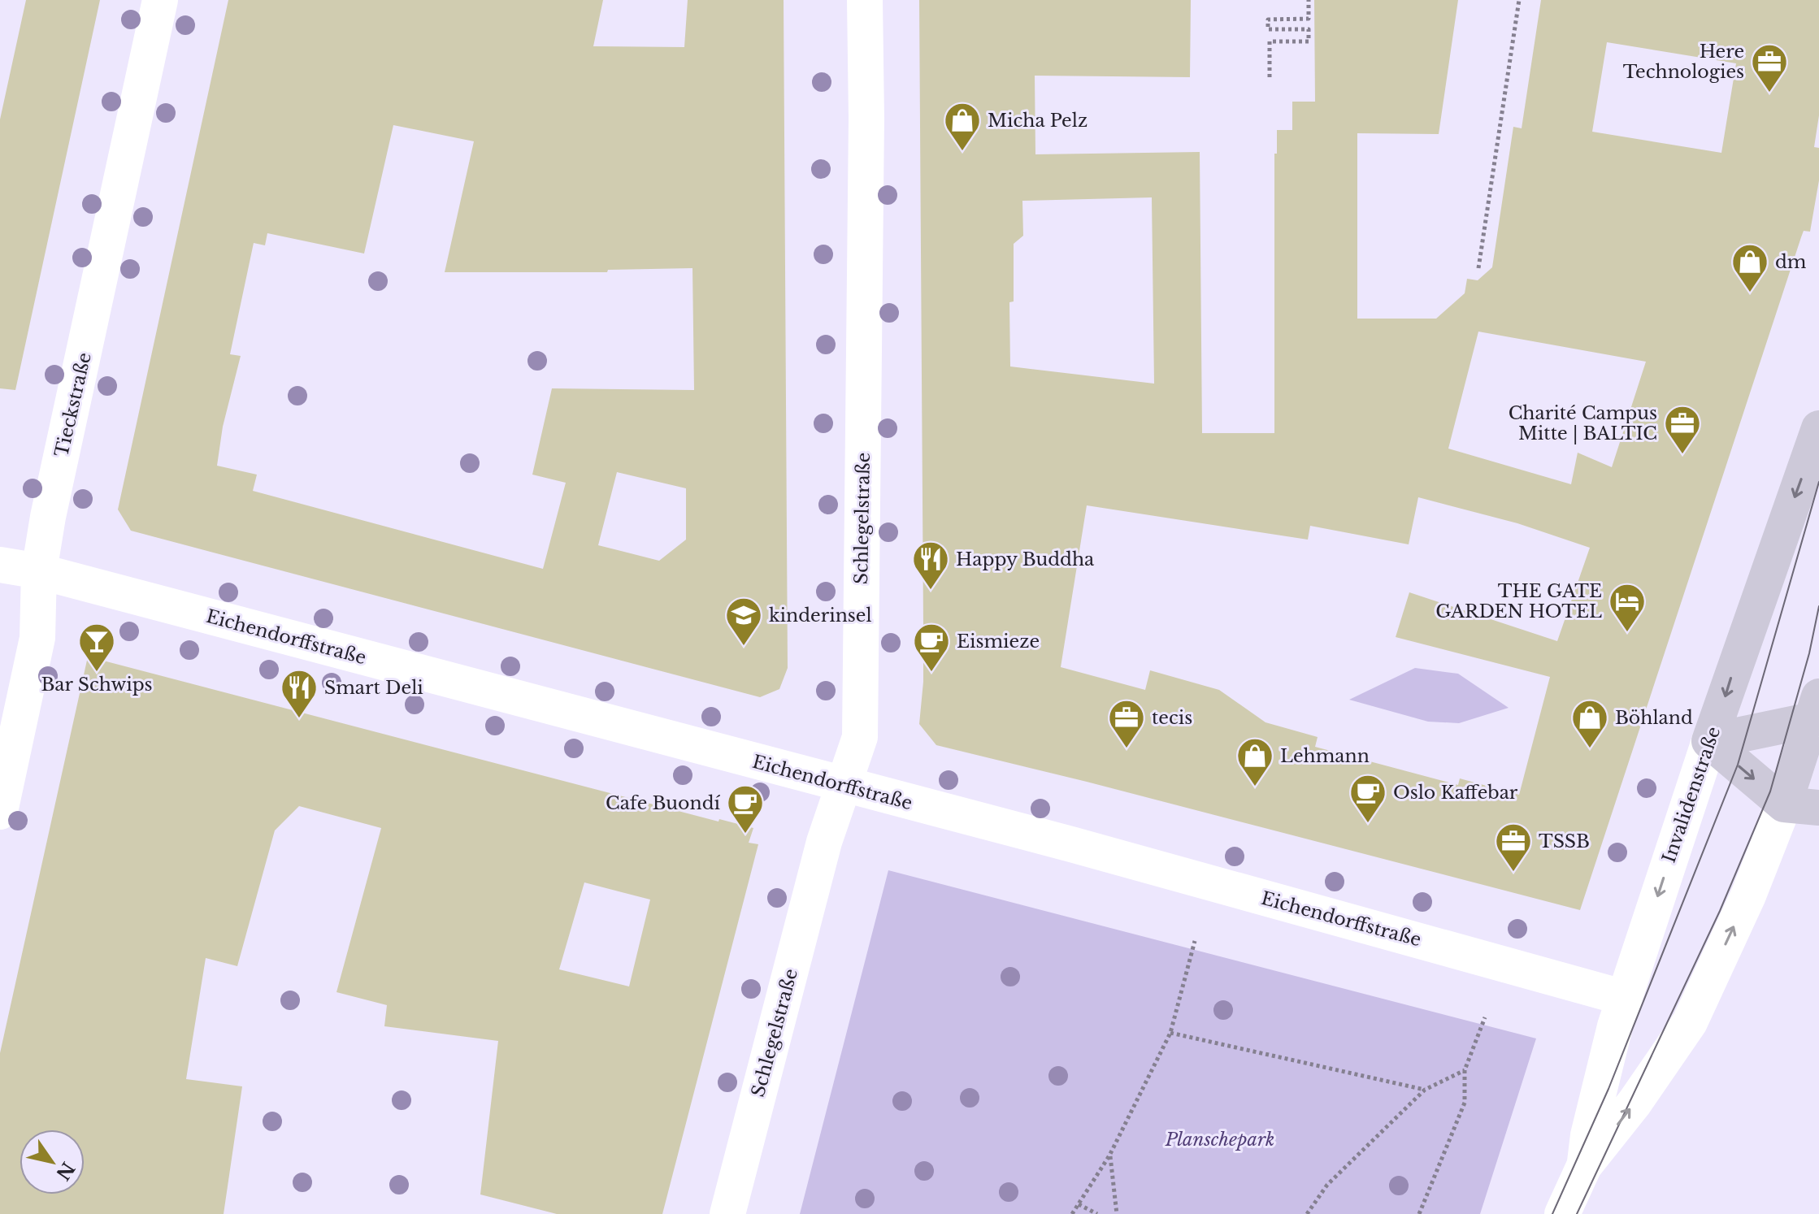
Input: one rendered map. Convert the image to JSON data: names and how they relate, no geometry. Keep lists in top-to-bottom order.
{
  "streets": {
    "main road": ["Invalidenstraße"],
    "street": ["Tieckstraße", "Schlegelstraße", "Eichendorffstraße"]
  },
  "crossings": [
    ["Tieckstraße", "Eichendorffstraße"],
    ["Schlegelstraße", "Eichendorffstraße"],
    ["Eichendorffstraße", "Invalidenstraße"]
  ],
  "parks": ["Planschepark"],
  "places": {
    "office": [
      "Here Technologies",
      "Charité Campus Mitte | BALTIC",
      "tecis",
      "TSSB"
    ],
    "shop": [
      "Micha Pelz",
      "dm",
      "Böhland",
      "Lehmann"
    ],
    "restaurant": ["Happy Buddha", "Smart Deli"],
    "hotel": ["THE GATE GARDEN HOTEL"],
    "school or university": ["kinderinsel"],
    "bar": ["Bar Schwips"],
    "cafe": ["Eismieze", "Oslo Kaffebar", "Cafe Buondí"]
  },
  "north": "bottom right"
}
